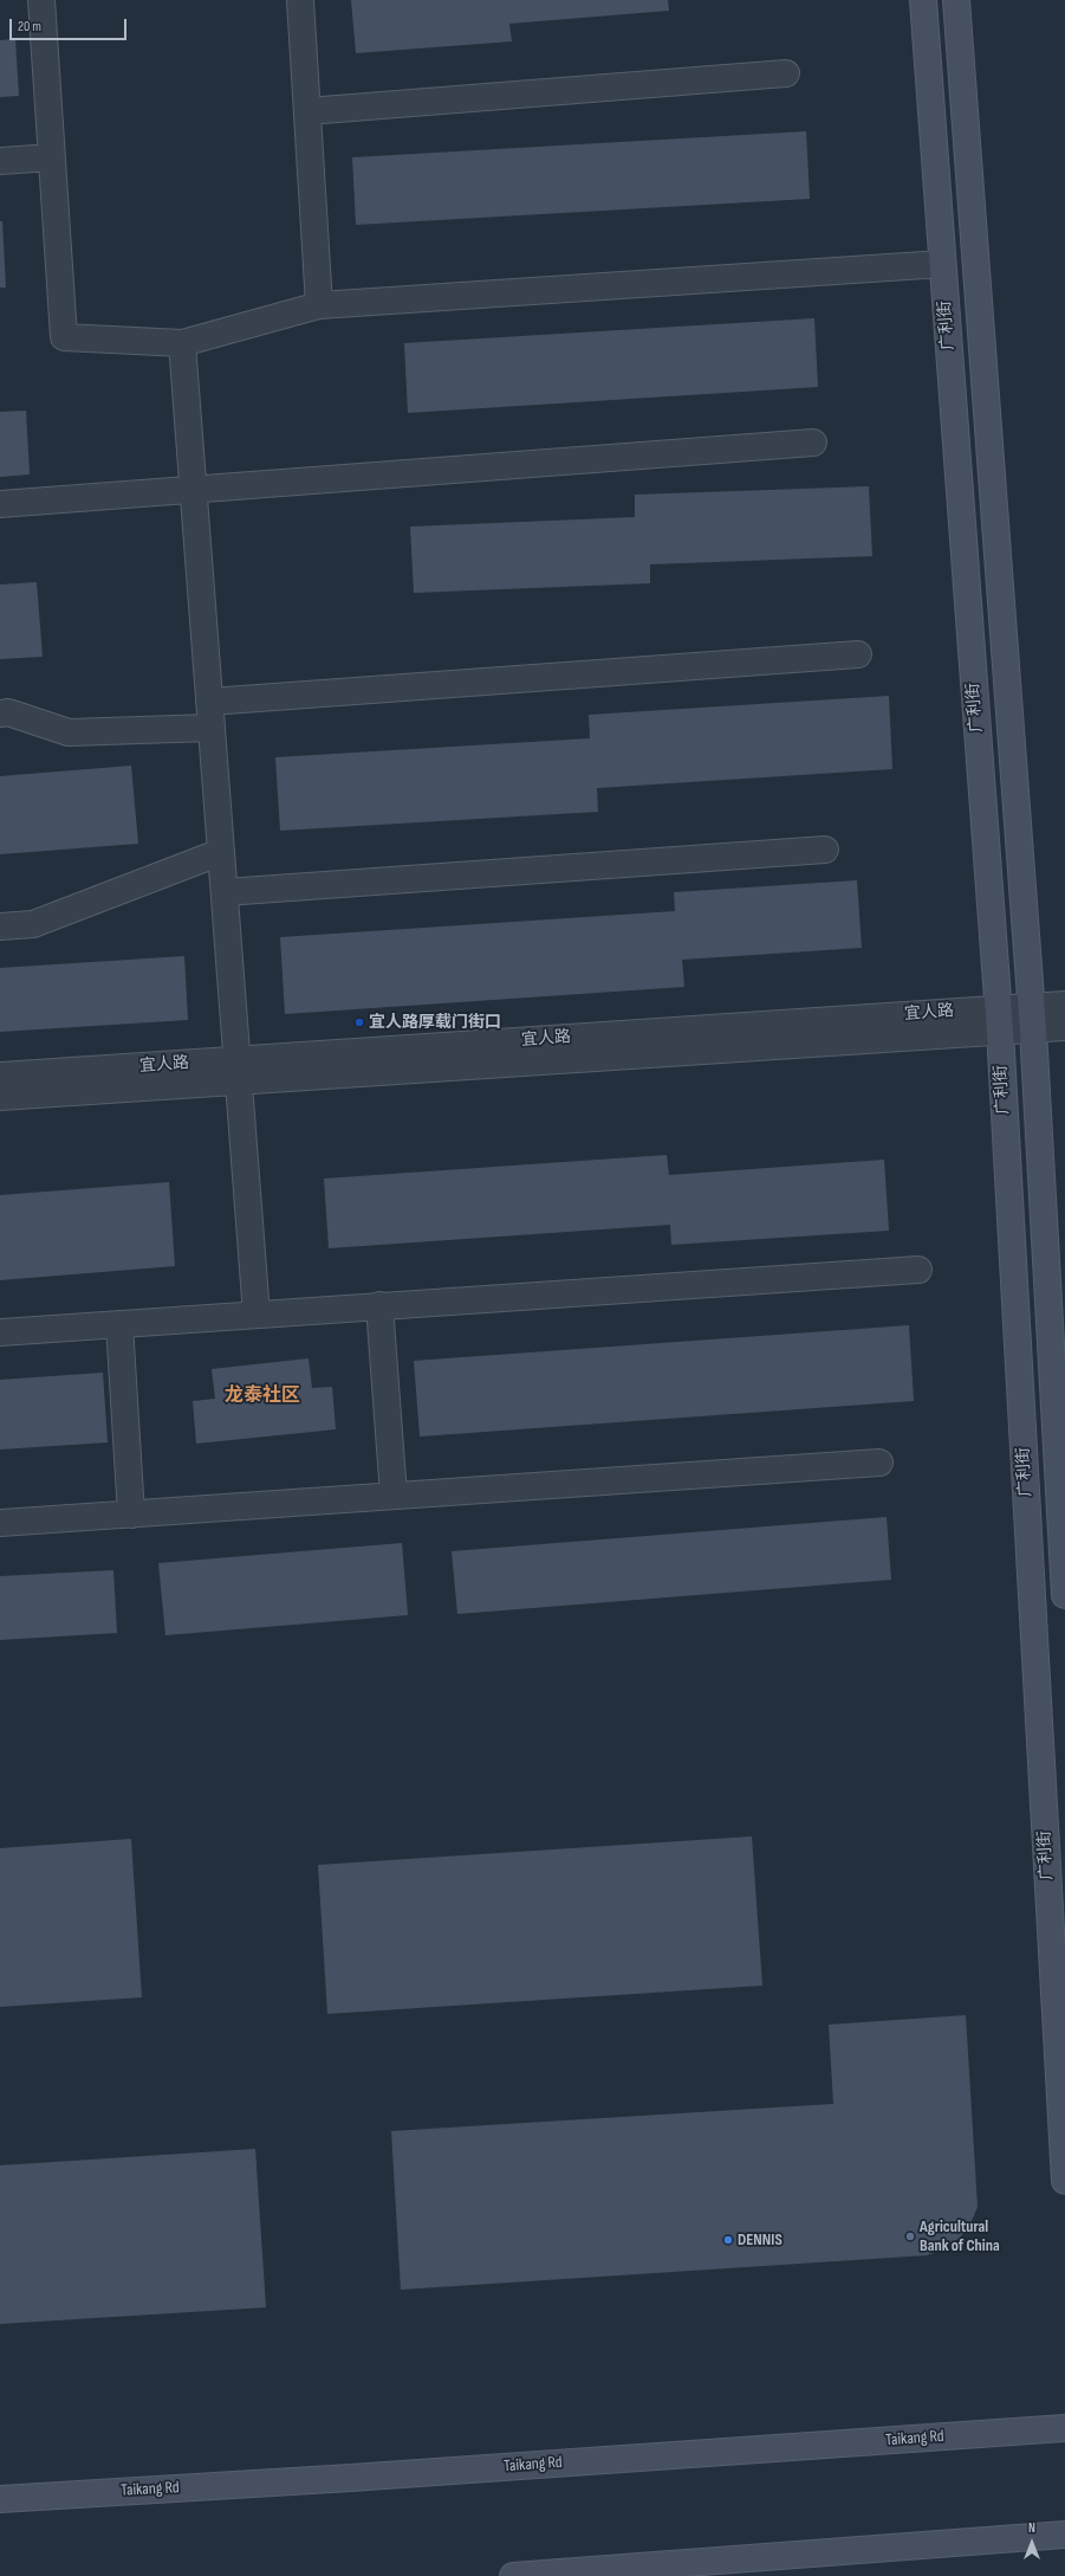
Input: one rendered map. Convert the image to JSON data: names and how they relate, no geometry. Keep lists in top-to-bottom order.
{
  "streets": {
    "street": ["广利街", "宜人路", "Taikang Rd"]
  },
  "crossings": [
    ["广利街", "宜人路"]
  ],
  "districts": ["龙泰社区"],
  "places": ["宜人路厚载门街口", "Agricultural Bank of China", "DENNIS"],
  "scale_bar": "20 m",
  "north": "top"
}
